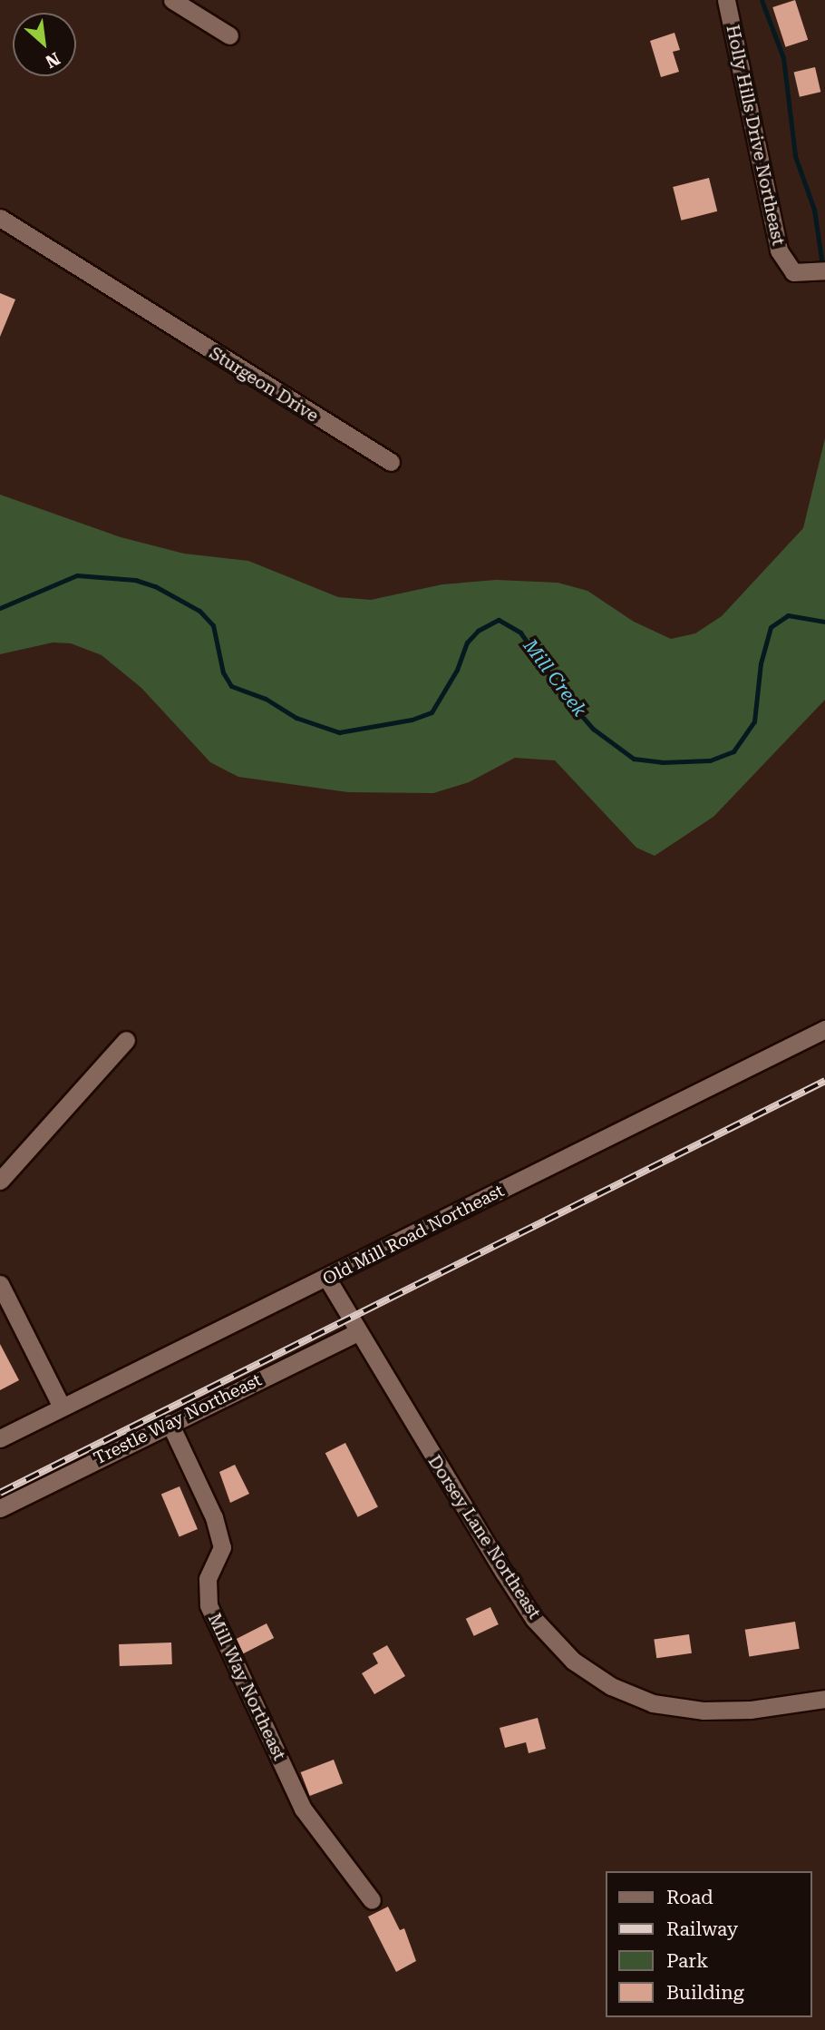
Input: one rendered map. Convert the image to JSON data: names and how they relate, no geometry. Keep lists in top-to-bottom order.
{
  "streets": {
    "street": [
      "Holly Hills Drive Northeast",
      "Sturgeon Drive",
      "Old Mill Road Northeast",
      "Trestle Way Northeast",
      "Dorsey Lane Northeast",
      "Mill Way Northeast"
    ]
  },
  "crossings": [
    ["Old Mill Road Northeast", "Dorsey Lane Northeast"],
    ["Trestle Way Northeast", "Dorsey Lane Northeast"],
    ["Trestle Way Northeast", "Mill Way Northeast"]
  ],
  "water": ["Mill Creek"],
  "legend": [
    "Road",
    "Railway",
    "Park",
    "Building"
  ],
  "north": "bottom right"
}
